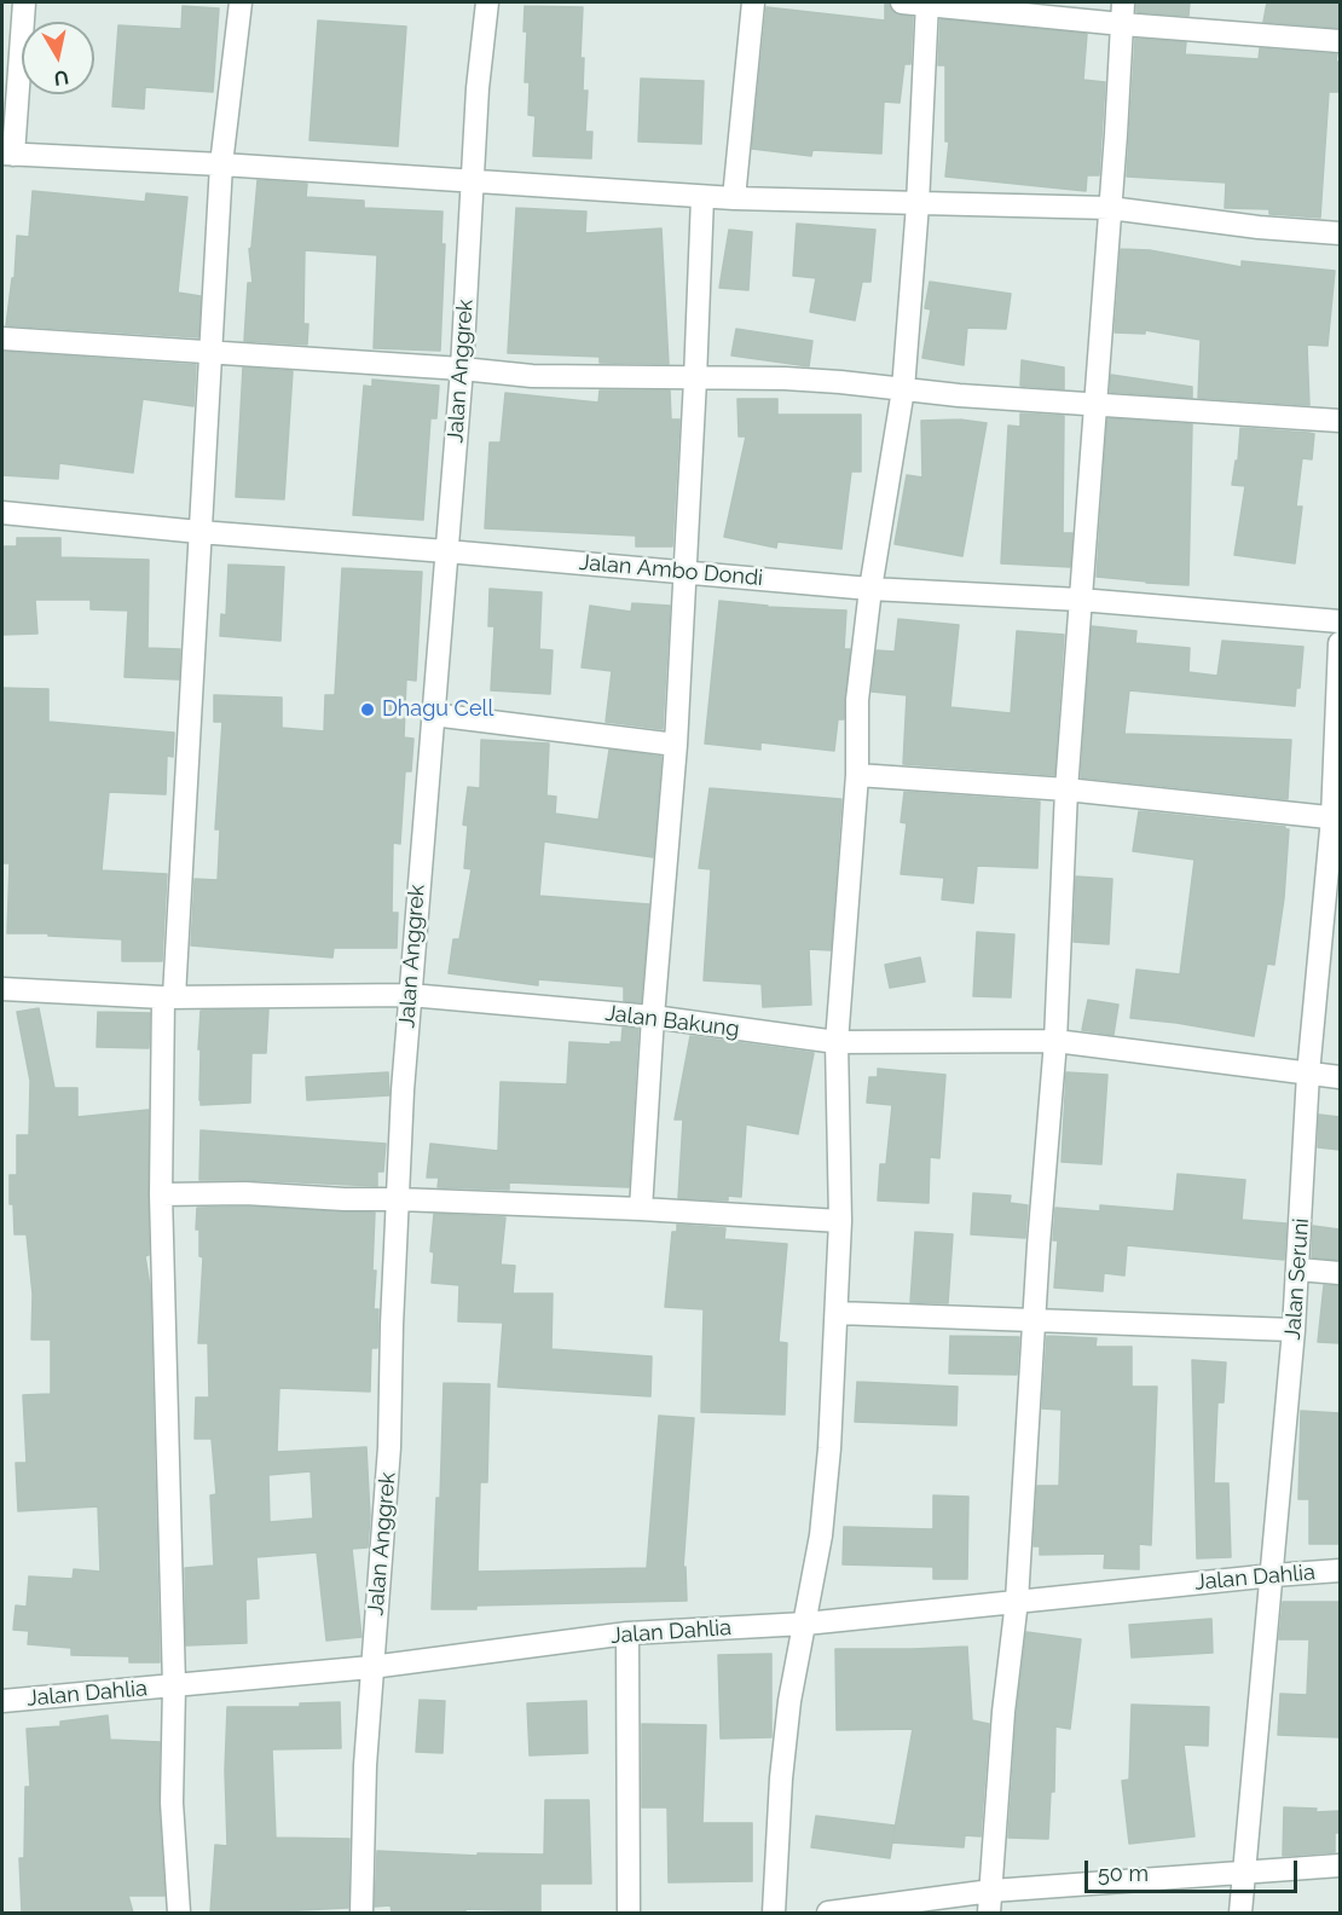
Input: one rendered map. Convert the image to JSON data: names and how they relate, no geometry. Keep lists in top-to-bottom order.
{
  "streets": {
    "street": [
      "Jalan Anggrek",
      "Jalan Ambo Dondi",
      "Jalan Bakung",
      "Jalan Seruni",
      "Jalan Dahlia"
    ]
  },
  "crossings": [
    ["Jalan Anggrek", "Jalan Ambo Dondi"],
    ["Jalan Anggrek", "Jalan Bakung"],
    ["Jalan Anggrek", "Jalan Dahlia"],
    ["Jalan Bakung", "Jalan Seruni"],
    ["Jalan Seruni", "Jalan Dahlia"]
  ],
  "places": ["Dhagu Cell"],
  "scale_bar": "50 m",
  "north": "bottom"
}
